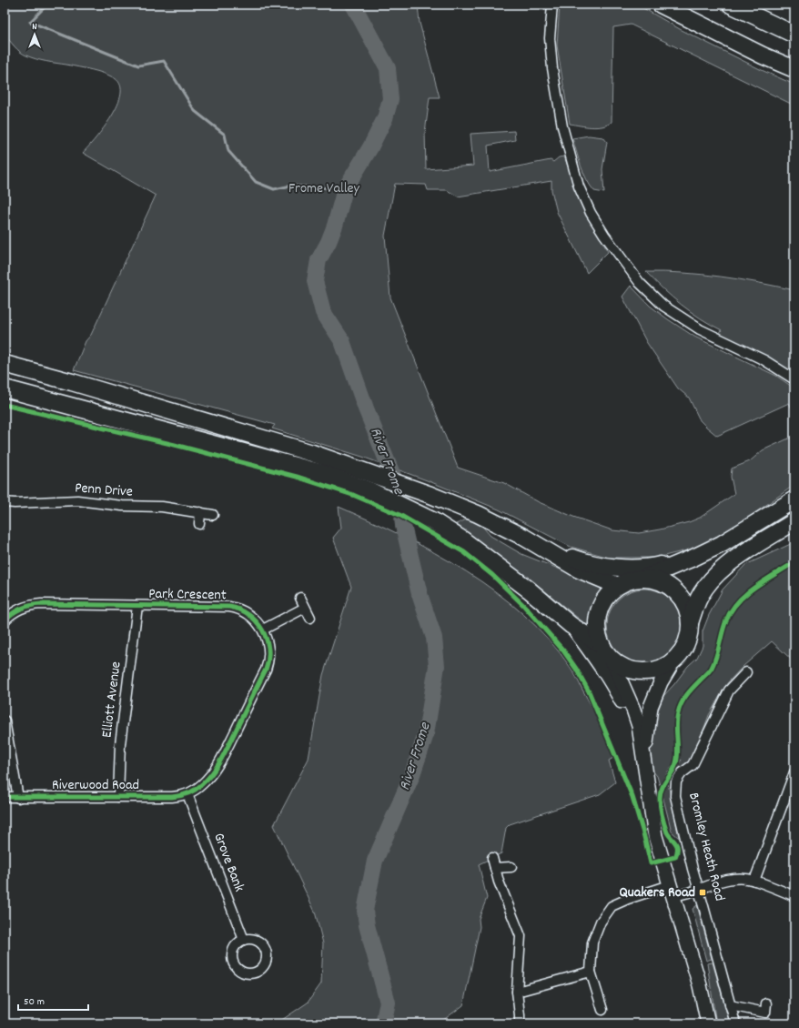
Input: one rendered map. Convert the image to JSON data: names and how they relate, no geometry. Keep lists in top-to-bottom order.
{
  "streets": {
    "street": [
      "Penn Drive",
      "Park Crescent",
      "Elliott Avenue",
      "Riverwood Road",
      "Bromley Heath Road",
      "Grove Bank"
    ]
  },
  "crossings": [
    ["Park Crescent", "Elliott Avenue"],
    ["Park Crescent", "Riverwood Road"],
    ["Park Crescent", "Grove Bank"],
    ["Elliott Avenue", "Riverwood Road"],
    ["Riverwood Road", "Grove Bank"]
  ],
  "water": ["River Frome"],
  "parks": ["Frome Valley"],
  "places": {
    "transit": ["Quakers Road"]
  },
  "scale_bar": "50 m",
  "north": "top"
}
